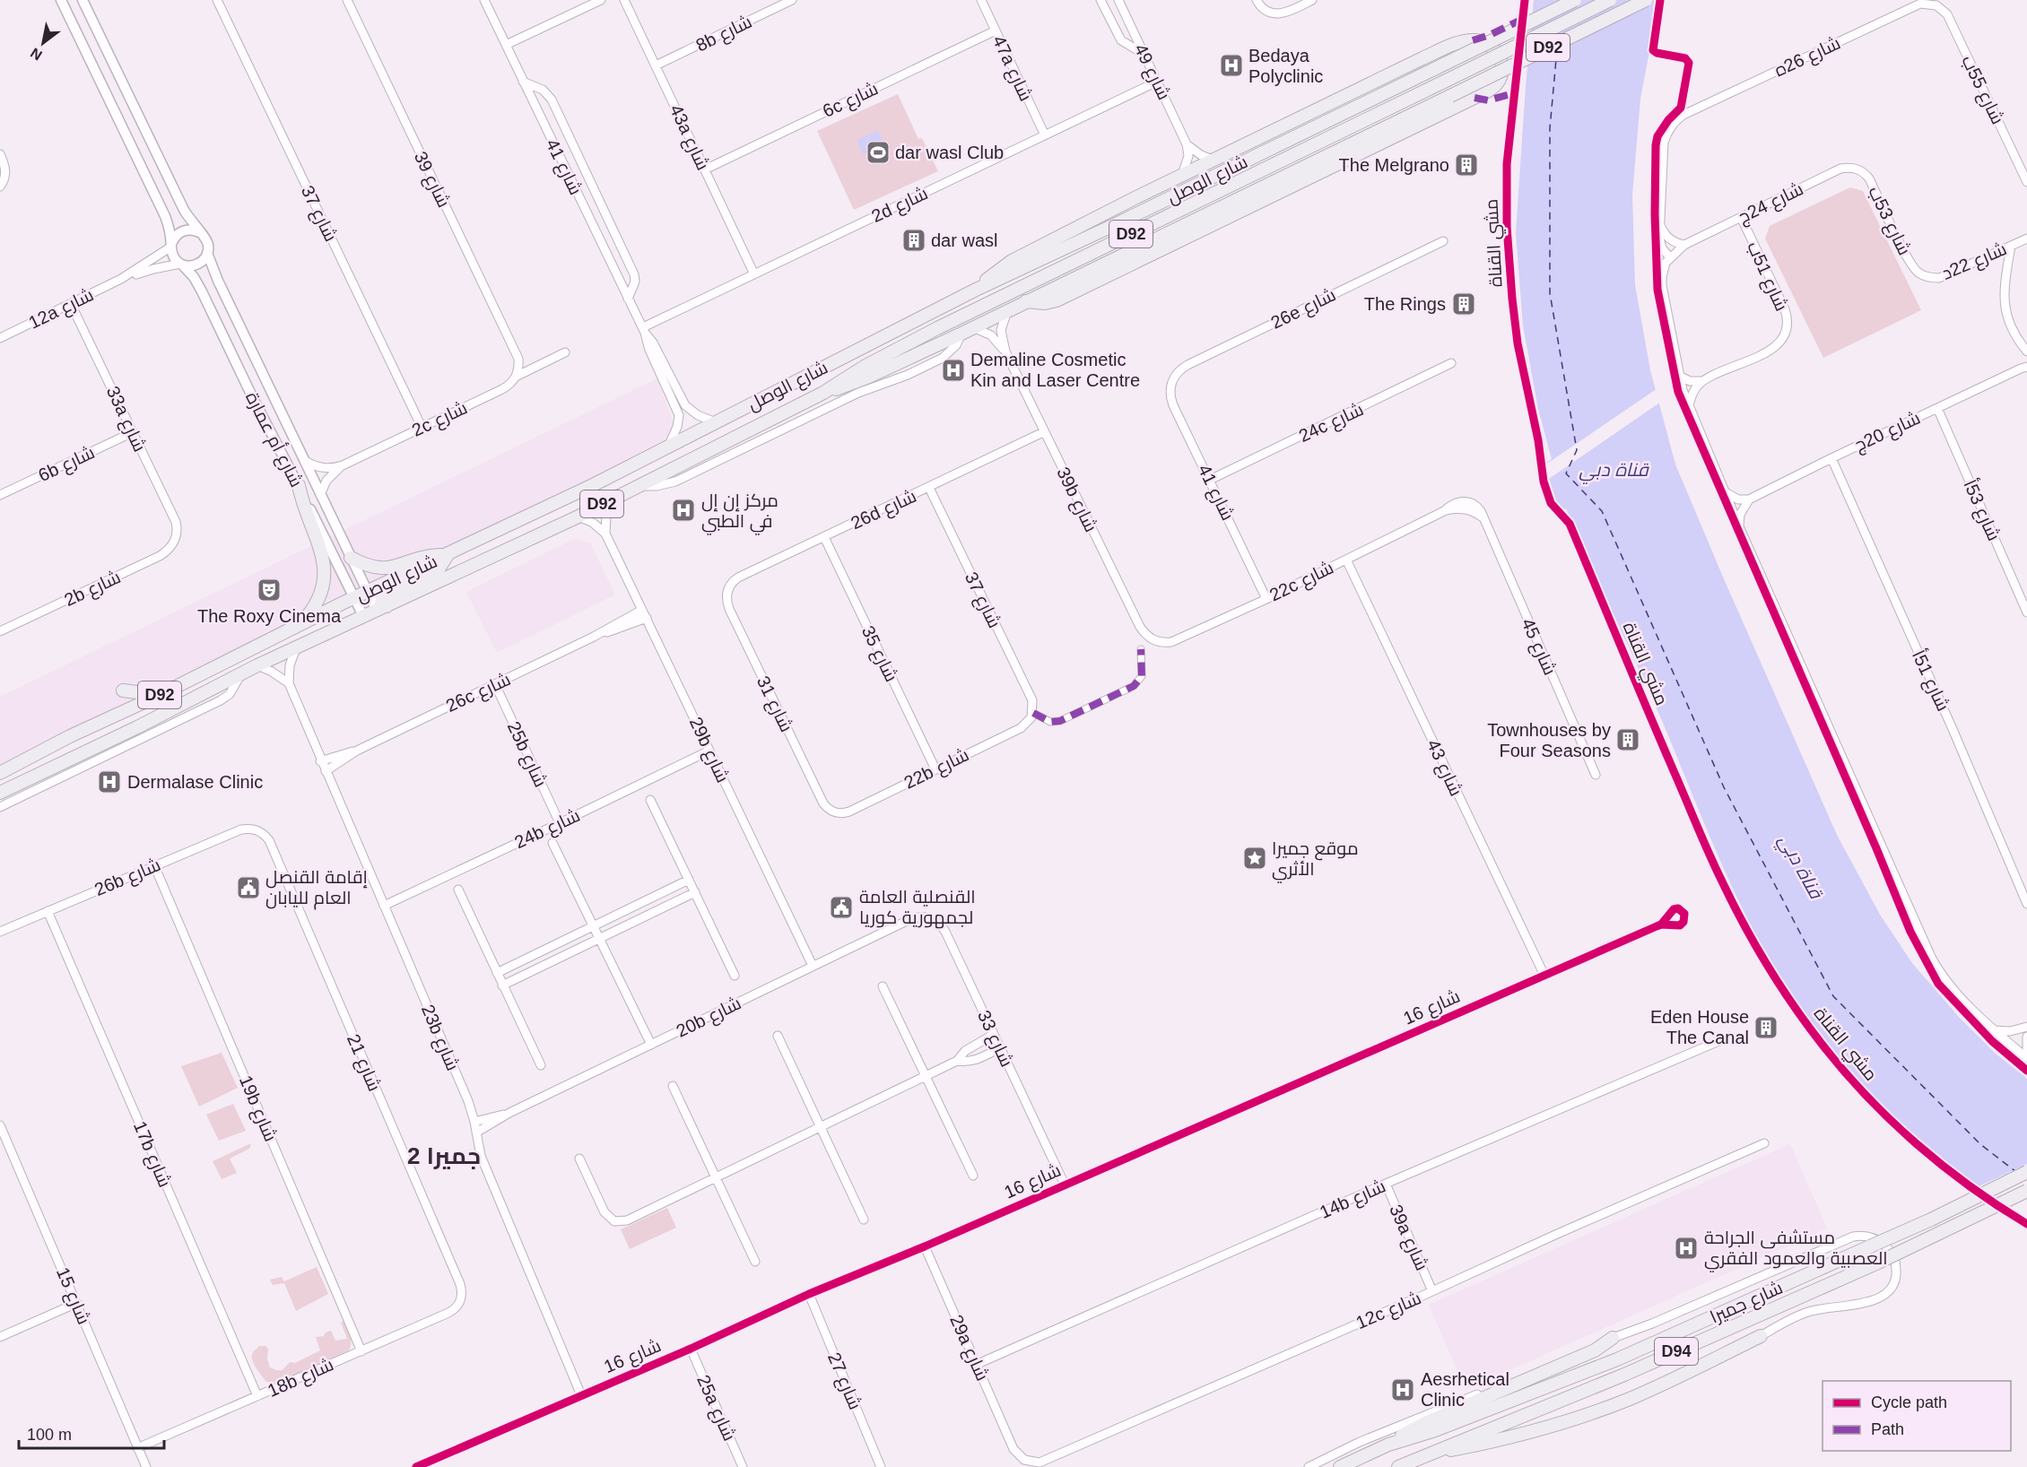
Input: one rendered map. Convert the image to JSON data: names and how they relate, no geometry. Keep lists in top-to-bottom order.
{
  "streets": {
    "main road": [
      "D92",
      "شارع الوصل",
      "شارع جميرا",
      "D94"
    ],
    "street": [
      "8b شارع",
      "شارع 26ه",
      "47a شارع",
      "شارع 49",
      "شارع 55ب",
      "6c شارع",
      "43a شارع",
      "شارع 41",
      "شارع 39",
      "شارع 24ج",
      "2d شارع",
      "شارع 37",
      "شارع 53ب",
      "شارع 22د",
      "شارع 51ب",
      "12a شارع",
      "26e شارع",
      "33a شارع",
      "2c شارع",
      "24c شارع",
      "شارع 20ج",
      "شارع أم عمارة",
      "6b شارع",
      "39b شارع",
      "26d شارع",
      "شارع 53أ",
      "22c شارع",
      "2b شارع",
      "شارع 45",
      "شارع 35",
      "شارع 51أ",
      "26c شارع",
      "شارع 31",
      "29b شارع",
      "25b شارع",
      "شارع 43",
      "22b شارع",
      "24b شارع",
      "26b شارع",
      "شارع 16",
      "20b شارع",
      "23b شارع",
      "شارع 33",
      "شارع 21",
      "19b شارع",
      "17b شارع",
      "14b شارع",
      "39a شارع",
      "شارع 15",
      "12c شارع",
      "29a شارع",
      "18b شارع",
      "شارع 27",
      "25a شارع"
    ],
    "cycle path": ["مشي القناة"]
  },
  "crossings": [
    ["8b شارع", "43a شارع"],
    ["شارع 26ه", "شارع 55ب"],
    ["47a شارع", "6c شارع"],
    ["47a شارع", "2d شارع"],
    ["شارع 49", "2d شارع"],
    ["6c شارع", "43a شارع"],
    ["43a شارع", "2d شارع"],
    ["شارع 41", "شارع الوصل"],
    ["شارع 41", "2d شارع"],
    ["شارع 41", "26e شارع"],
    ["شارع 41", "24c شارع"],
    ["شارع 41", "22c شارع"],
    ["شارع 39", "2c شارع"],
    ["شارع الوصل", "شارع أم عمارة"],
    ["شارع الوصل", "39b شارع"],
    ["شارع 24ج", "شارع 53ب"],
    ["شارع 24ج", "شارع 51ب"],
    ["شارع 37", "2c شارع"],
    ["شارع 37", "26d شارع"],
    ["شارع 37", "22b شارع"],
    ["شارع 53ب", "شارع 22د"],
    ["12a شارع", "33a شارع"],
    ["12a شارع", "شارع أم عمارة"],
    ["33a شارع", "6b شارع"],
    ["33a شارع", "2b شارع"],
    ["2c شارع", "شارع أم عمارة"],
    ["شارع 20ج", "شارع 53أ"],
    ["شارع 20ج", "شارع 51أ"],
    ["39b شارع", "26d شارع"],
    ["39b شارع", "22c شارع"],
    ["26d شارع", "شارع 35"],
    ["26d شارع", "شارع 31"],
    ["22c شارع", "شارع 45"],
    ["22c شارع", "شارع 43"],
    ["شارع 35", "22b شارع"],
    ["26c شارع", "29b شارع"],
    ["26c شارع", "25b شارع"],
    ["26c شارع", "23b شارع"],
    ["شارع 31", "22b شارع"],
    ["29b شارع", "24b شارع"],
    ["29b شارع", "20b شارع"],
    ["25b شارع", "24b شارع"],
    ["شارع 43", "شارع 16"],
    ["24b شارع", "23b شارع"],
    ["26b شارع", "شارع 21"],
    ["26b شارع", "19b شارع"],
    ["26b شارع", "17b شارع"],
    ["شارع 16", "23b شارع"],
    ["شارع 16", "شارع 33"],
    ["شارع 16", "29a شارع"],
    ["شارع 16", "شارع 27"],
    ["شارع 16", "25a شارع"],
    ["20b شارع", "23b شارع"],
    ["20b شارع", "شارع 33"],
    ["شارع 21", "18b شارع"],
    ["19b شارع", "18b شارع"],
    ["17b شارع", "18b شارع"],
    ["14b شارع", "39a شارع"],
    ["14b شارع", "29a شارع"],
    ["39a شارع", "12c شارع"],
    ["شارع 15", "18b شارع"],
    ["12c شارع", "29a شارع"]
  ],
  "districts": ["جميرا 2"],
  "water": ["قناة دبي"],
  "places": {
    "hospital": [
      "Bedaya Polyclinic",
      "Demaline Cosmetic Kin and Laser Centre",
      "مركز إن إل في الطبي",
      "Dermalase Clinic",
      "مستشفى الجراحة العصبية والعمود الفقري",
      "Aesrhetical Clinic"
    ],
    "sports": ["dar wasl Club"],
    "building": [
      "The Melgrano",
      "dar wasl",
      "The Rings",
      "Townhouses by Four Seasons",
      "Eden House The Canal"
    ],
    "theatre": ["The Roxy Cinema"],
    "place": ["موقع جميرا الأثري"],
    "public building": ["إقامة القنصل العام لليابان", "القنصلية العامة لجمهورية كوريا"]
  },
  "legend": ["Cycle path", "Path"],
  "scale_bar": "100 m",
  "north": "bottom left"
}
